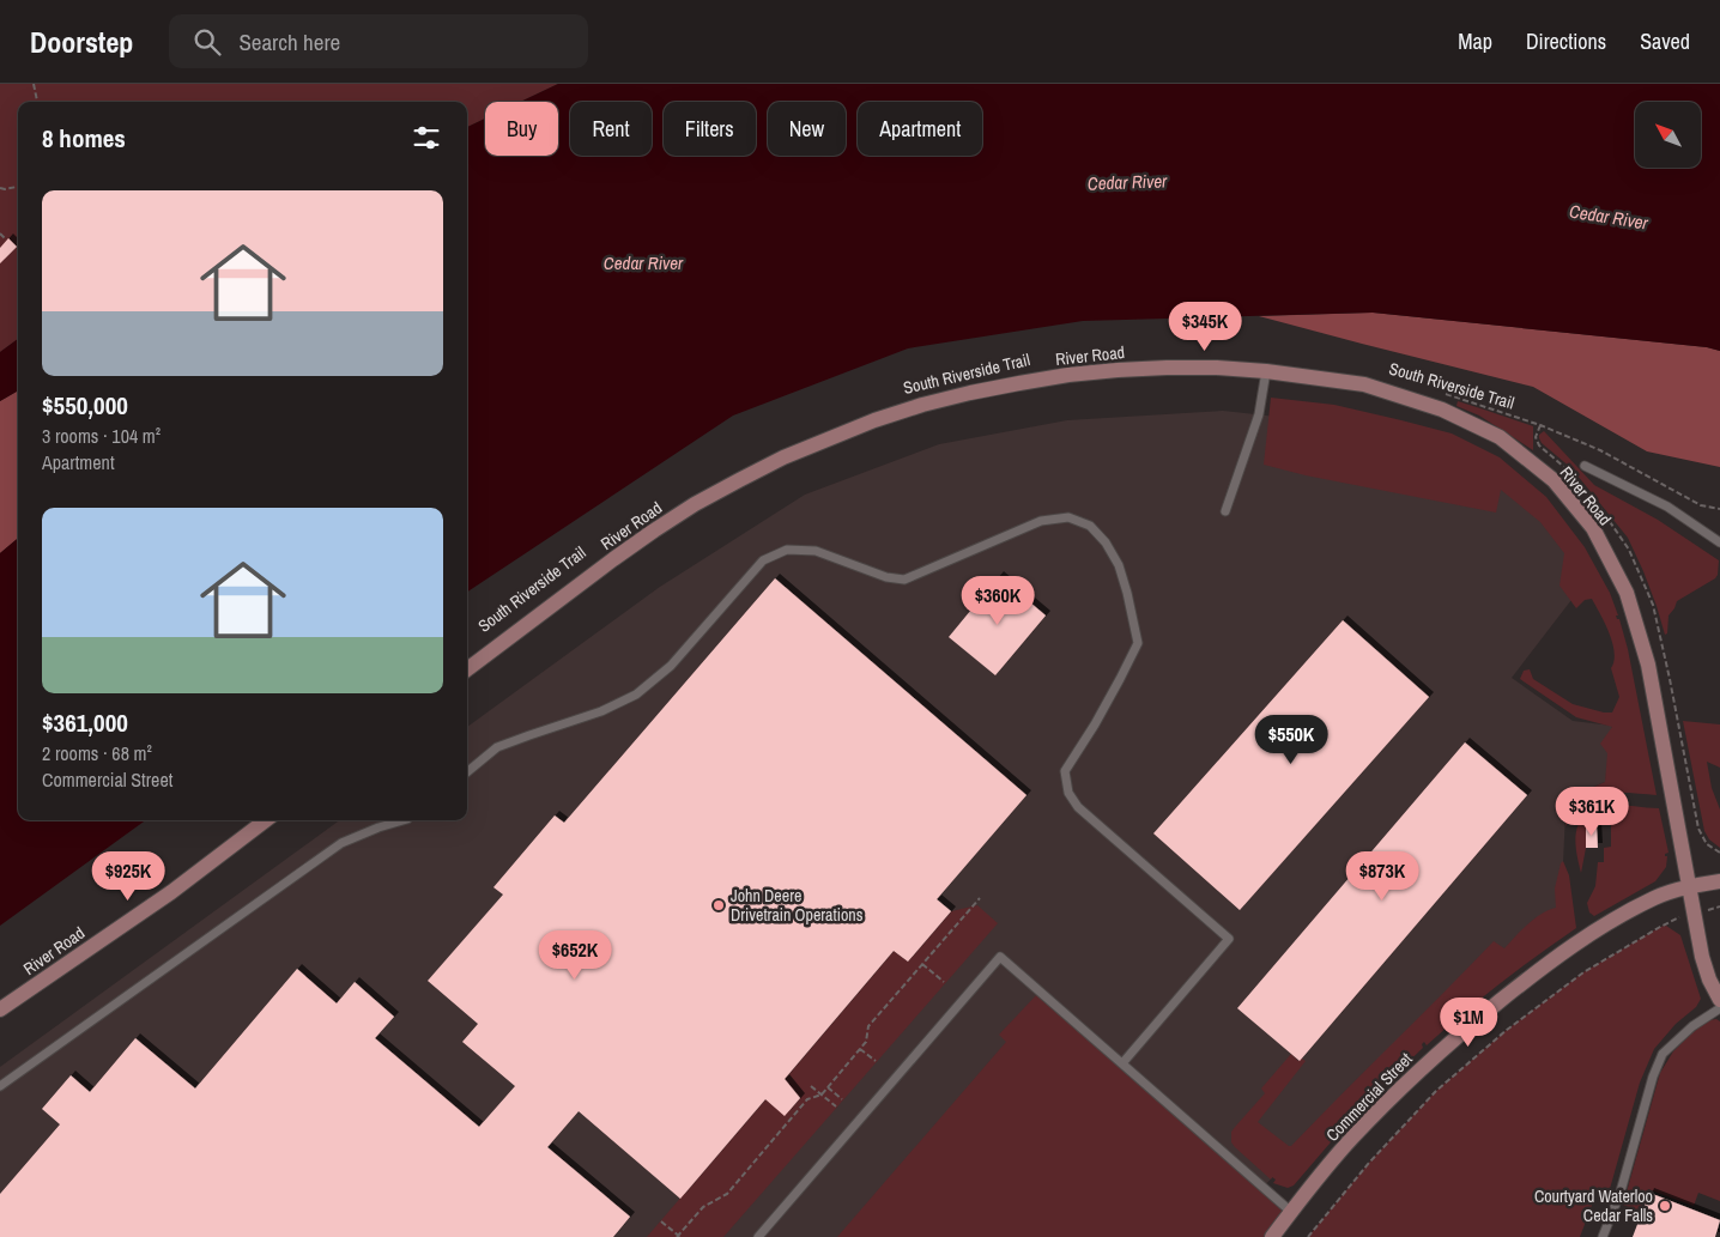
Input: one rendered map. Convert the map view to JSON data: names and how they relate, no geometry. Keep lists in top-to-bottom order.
{
  "streets": {
    "main road": ["River Road", "Commercial Street"],
    "path": ["South Riverside Trail"]
  },
  "crossings": [
    ["River Road", "Commercial Street"]
  ],
  "water": ["Cedar River"],
  "places": ["John Deere Drivetrain Operations", "Courtyard Waterloo Cedar Falls"],
  "north": "top left",
  "page": {
    "header": "Doorstep",
    "search": "Search here",
    "nav": ["Map", "Directions", "Saved"],
    "chip": [
      "Buy",
      "Rent",
      "Filters",
      "New",
      "Apartment"
    ],
    "heading": "8 homes",
    "list": [
      {
        "name": "$550,000",
        "note": "3 rooms · 104 m² · Apartment"
      },
      {
        "name": "$361,000",
        "note": "2 rooms · 68 m² · Commercial Street"
      }
    ],
    "price": [
      "$345K",
      "$360K",
      "$550K",
      "$361K",
      "$925K",
      "$873K",
      "$652K",
      "$1M"
    ]
  }
}
